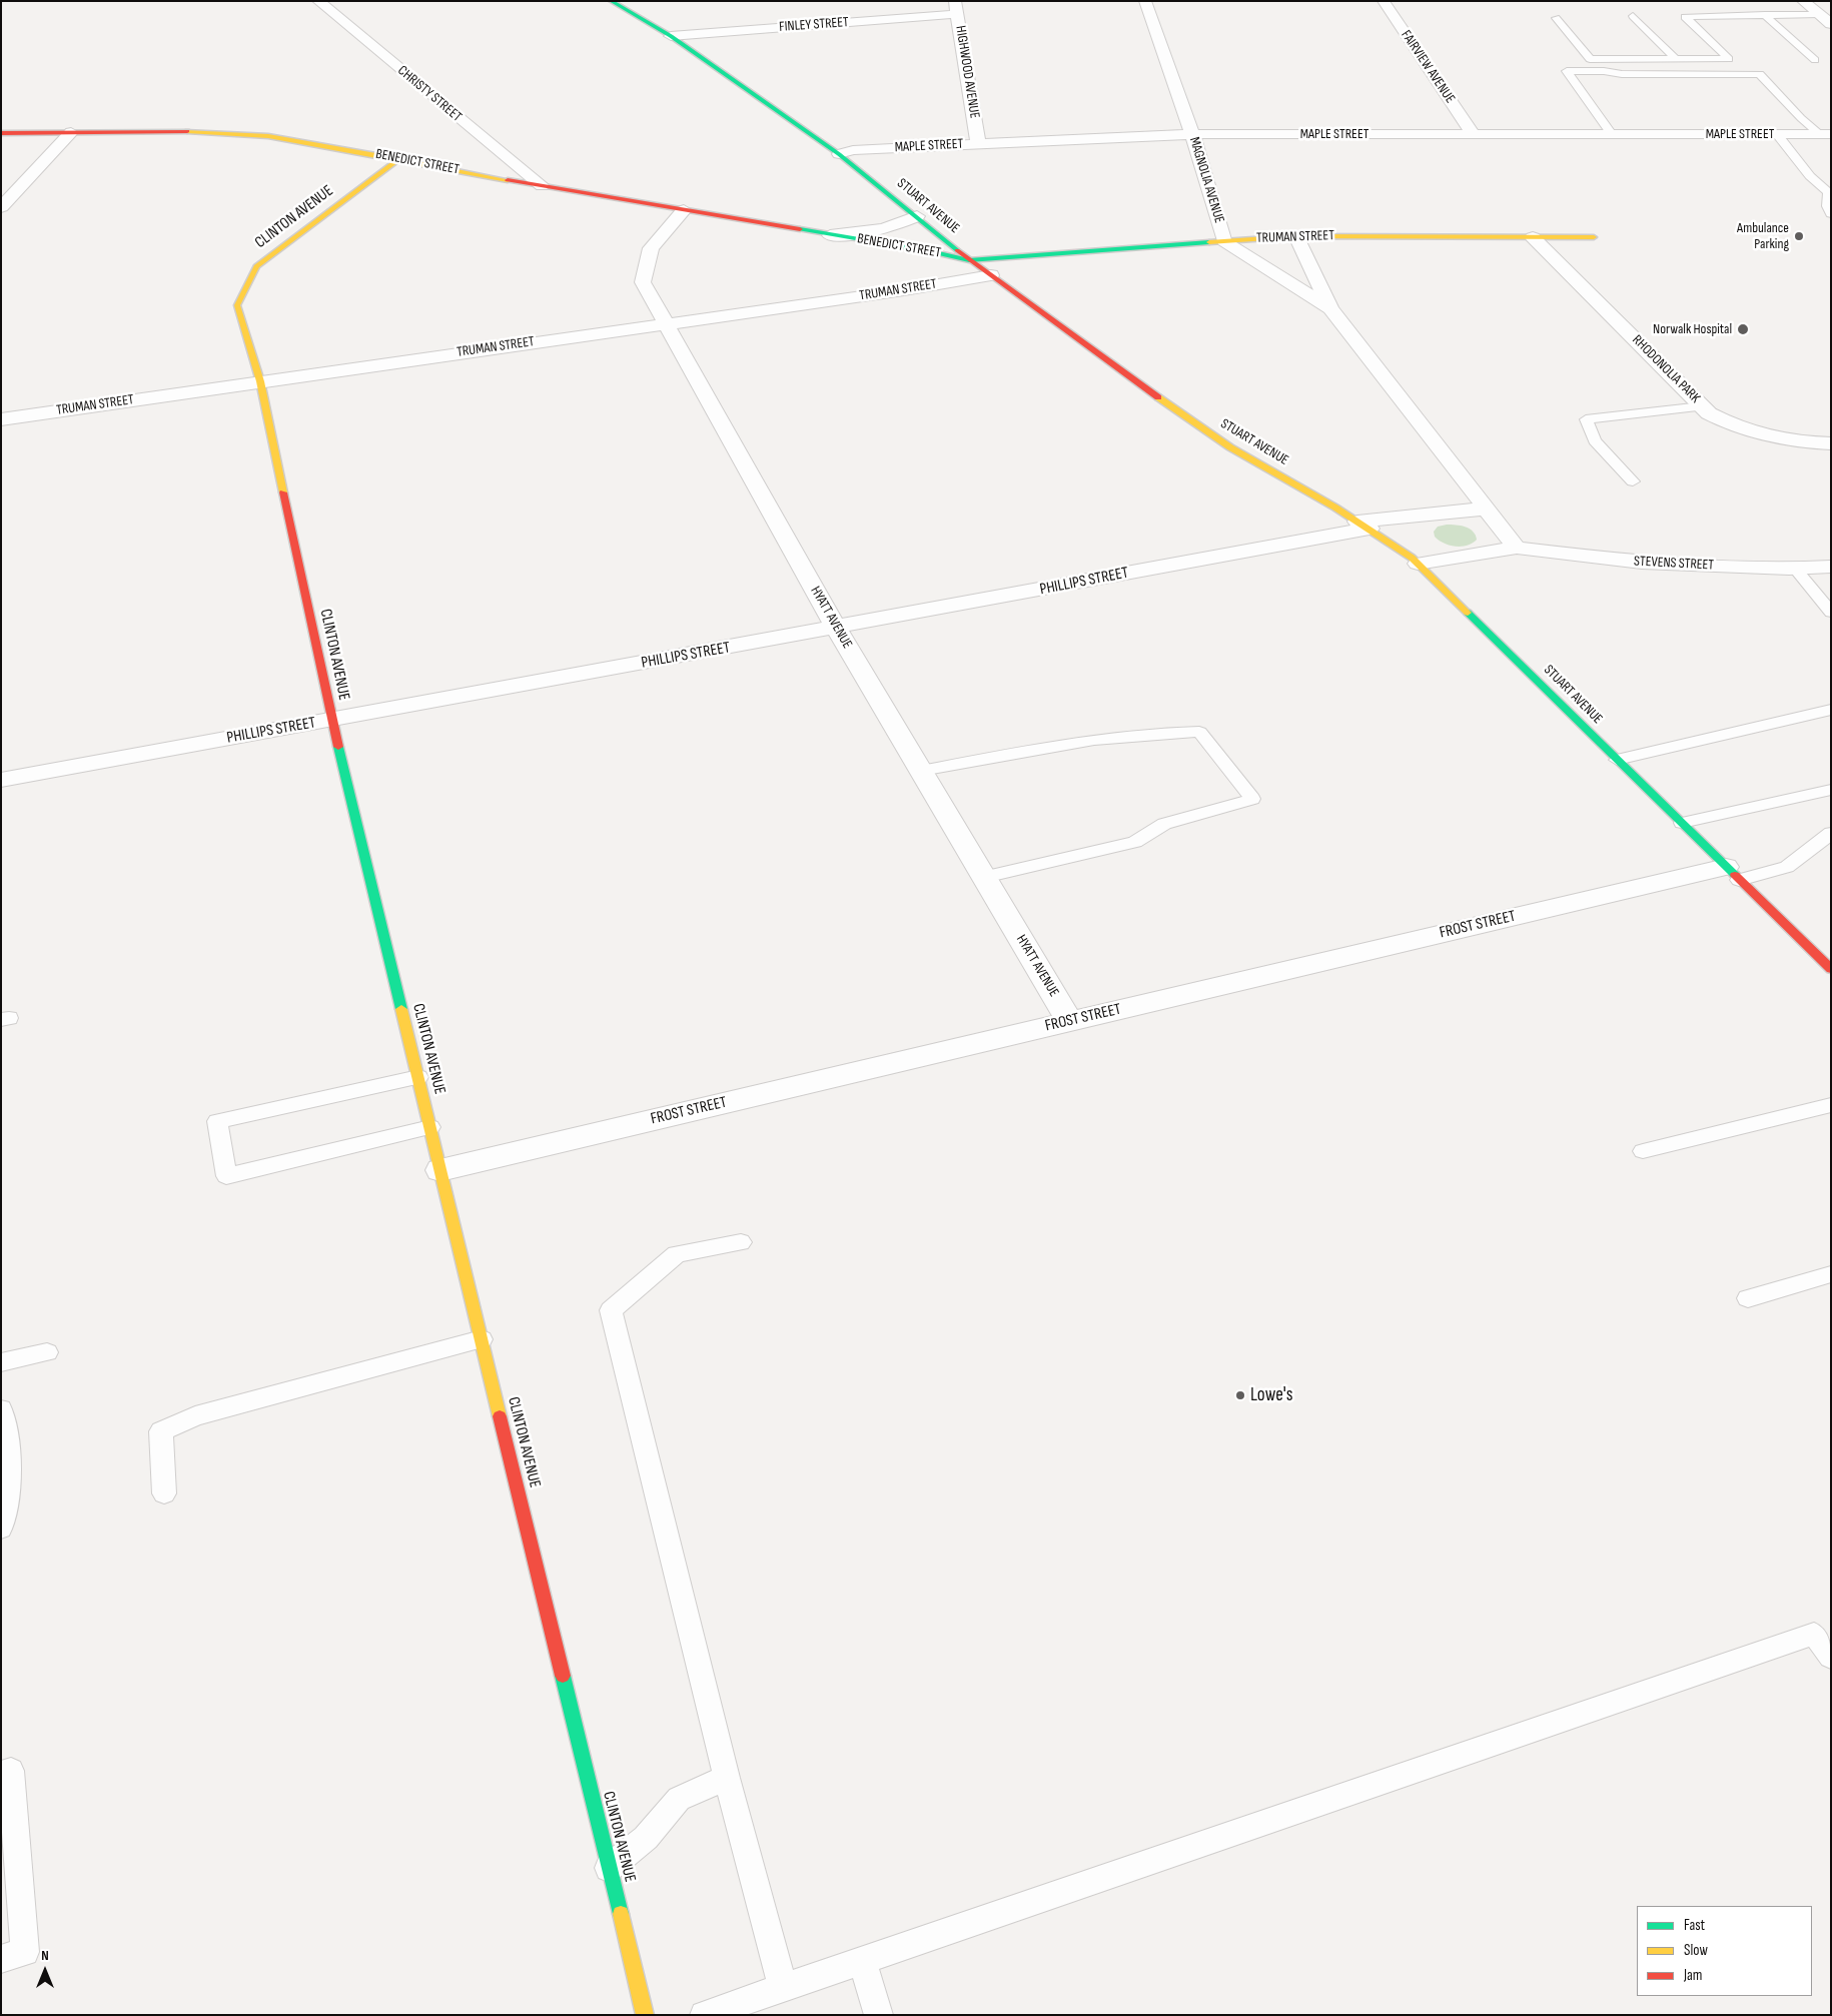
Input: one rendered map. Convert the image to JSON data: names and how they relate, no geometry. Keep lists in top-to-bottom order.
{
  "streets": {
    "street": [
      "FINLEY STREET",
      "FAIRVIEW AVENUE",
      "HIGHWOOD AVENUE",
      "CHRISTY STREET",
      "MAPLE STREET",
      "BENEDICT STREET",
      "MAGNOLIA AVENUE",
      "STUART AVENUE",
      "CLINTON AVENUE",
      "TRUMAN STREET",
      "RHODONOLIA PARK",
      "STEVENS STREET",
      "PHILLIPS STREET",
      "HYATT AVENUE",
      "FROST STREET"
    ]
  },
  "crossings": [
    ["FINLEY STREET", "HIGHWOOD AVENUE"],
    ["FINLEY STREET", "STUART AVENUE"],
    ["FAIRVIEW AVENUE", "MAPLE STREET"],
    ["HIGHWOOD AVENUE", "MAPLE STREET"],
    ["CHRISTY STREET", "BENEDICT STREET"],
    ["MAPLE STREET", "MAGNOLIA AVENUE"],
    ["MAPLE STREET", "STUART AVENUE"],
    ["BENEDICT STREET", "STUART AVENUE"],
    ["BENEDICT STREET", "CLINTON AVENUE"],
    ["BENEDICT STREET", "TRUMAN STREET"],
    ["BENEDICT STREET", "HYATT AVENUE"],
    ["MAGNOLIA AVENUE", "TRUMAN STREET"],
    ["STUART AVENUE", "TRUMAN STREET"],
    ["STUART AVENUE", "STEVENS STREET"],
    ["STUART AVENUE", "PHILLIPS STREET"],
    ["STUART AVENUE", "FROST STREET"],
    ["CLINTON AVENUE", "TRUMAN STREET"],
    ["CLINTON AVENUE", "PHILLIPS STREET"],
    ["CLINTON AVENUE", "FROST STREET"],
    ["TRUMAN STREET", "RHODONOLIA PARK"],
    ["TRUMAN STREET", "HYATT AVENUE"],
    ["PHILLIPS STREET", "HYATT AVENUE"],
    ["HYATT AVENUE", "FROST STREET"]
  ],
  "places": ["Ambulance Parking", "Norwalk Hospital", "Lowe's"],
  "legend": ["Fast", "Slow", "Jam"],
  "north": "top"
}
